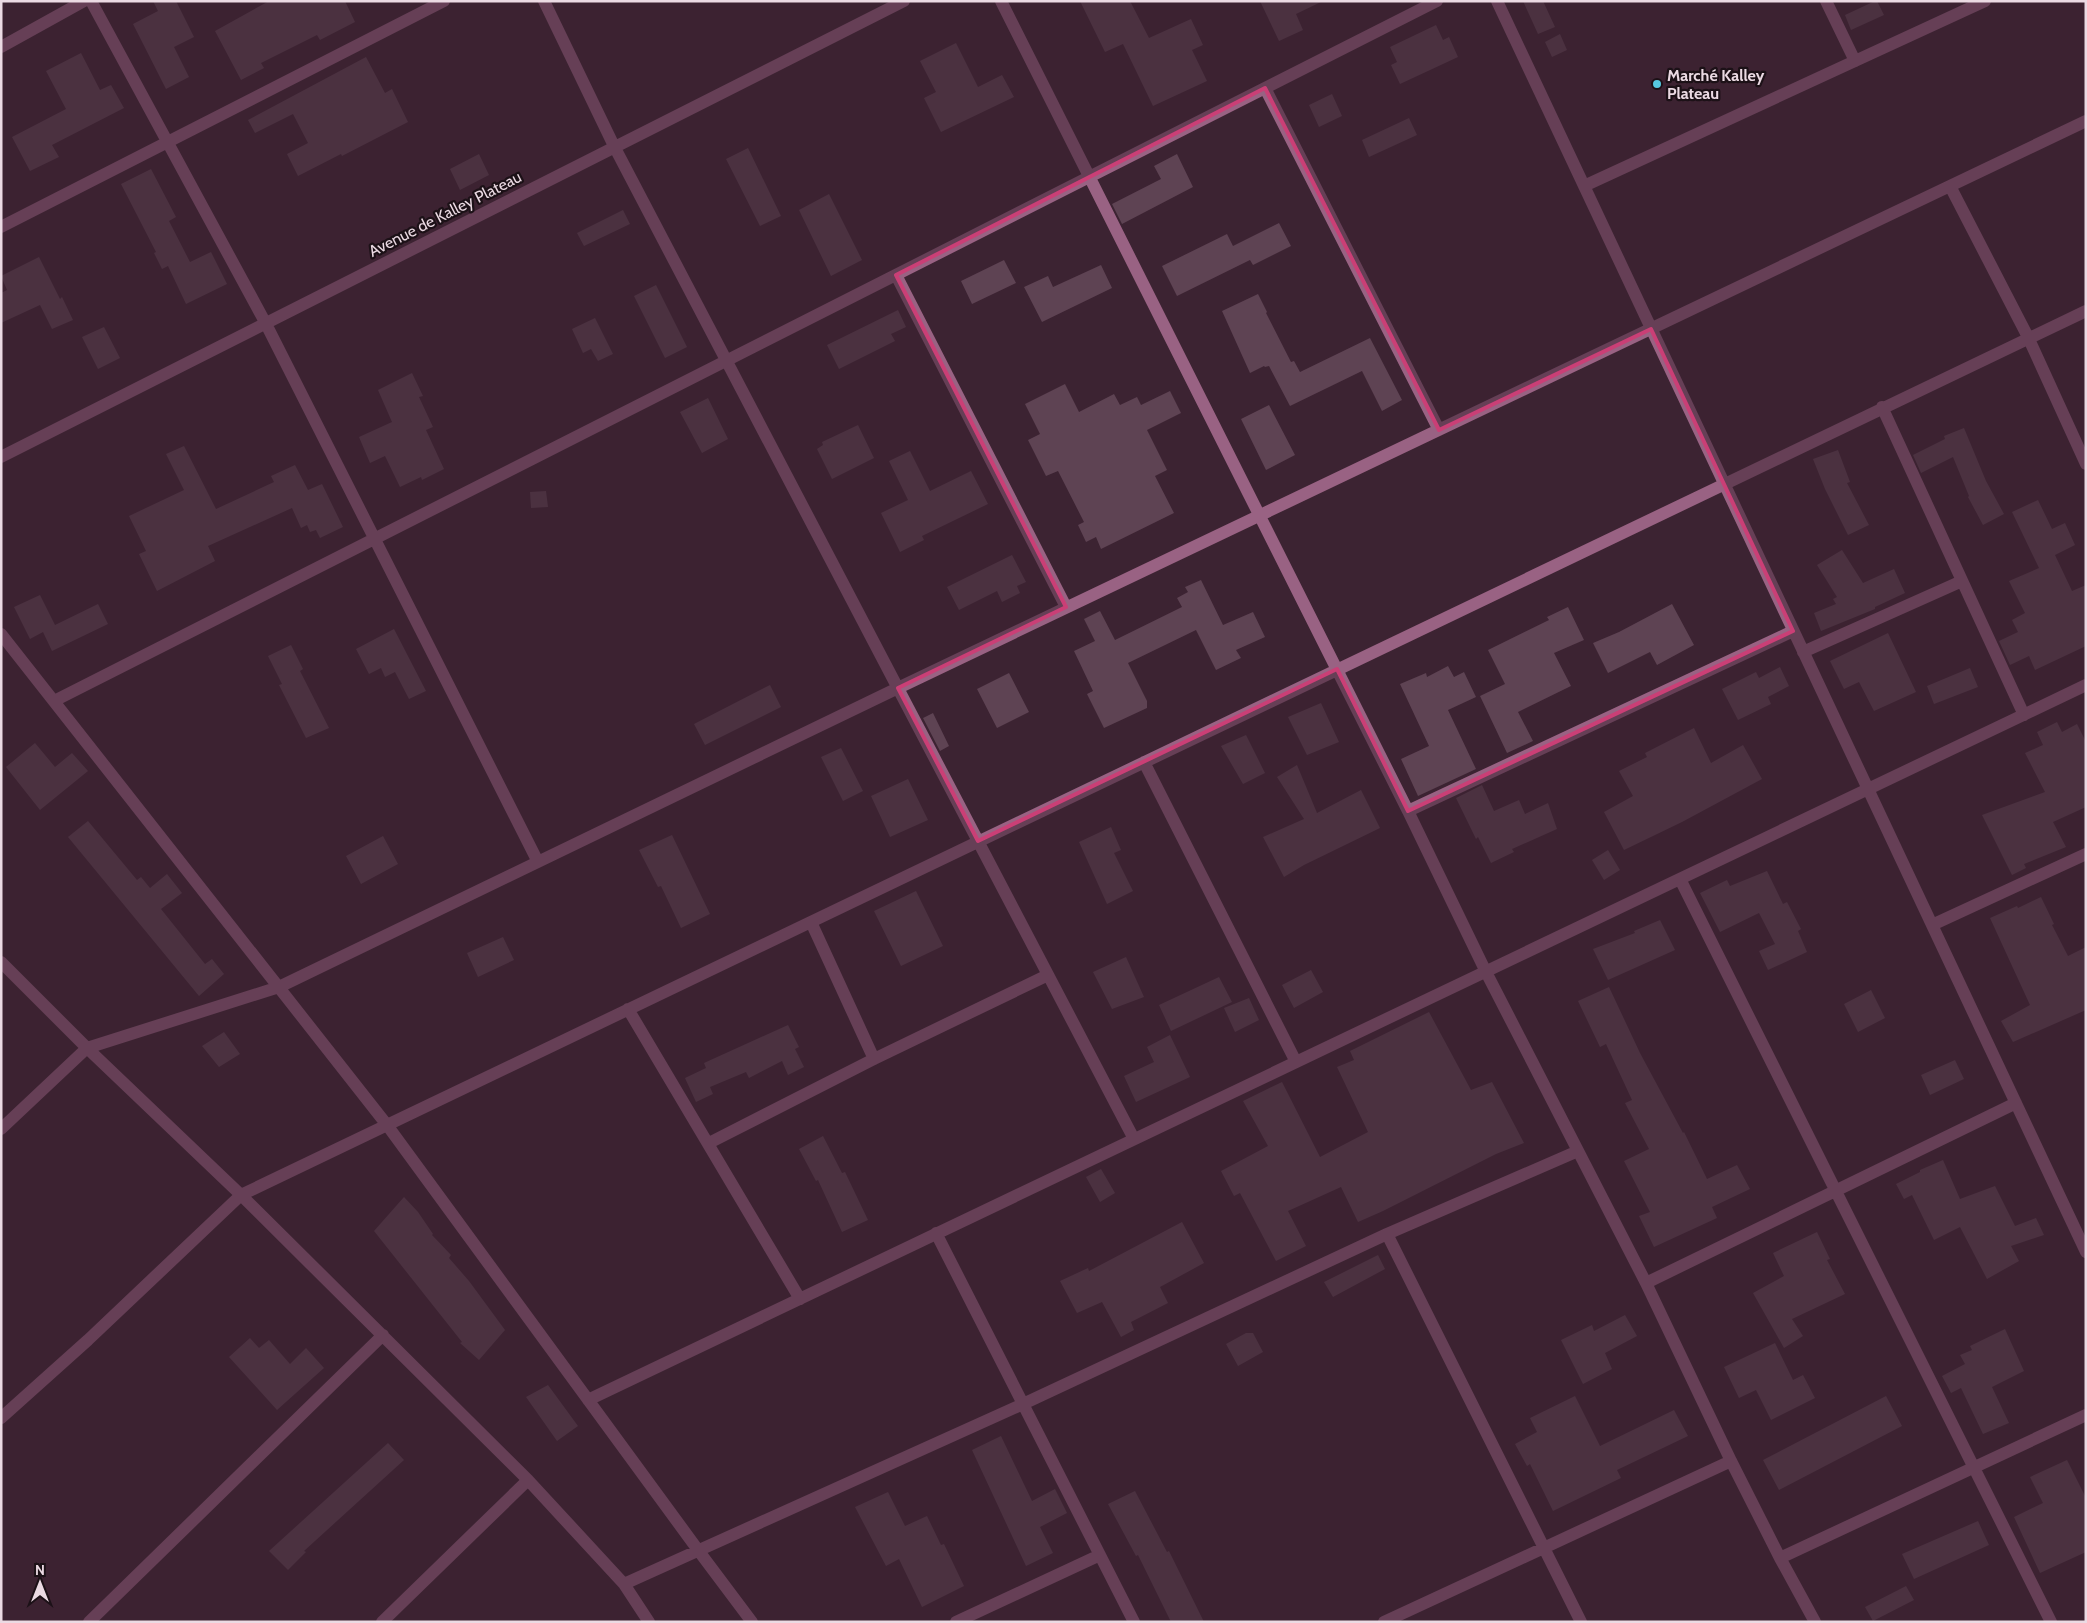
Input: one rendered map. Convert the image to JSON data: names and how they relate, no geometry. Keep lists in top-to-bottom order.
{
  "streets": {
    "street": ["Avenue de Kalley Plateau"]
  },
  "places": ["Marché Kalley Plateau"],
  "north": "top"
}
